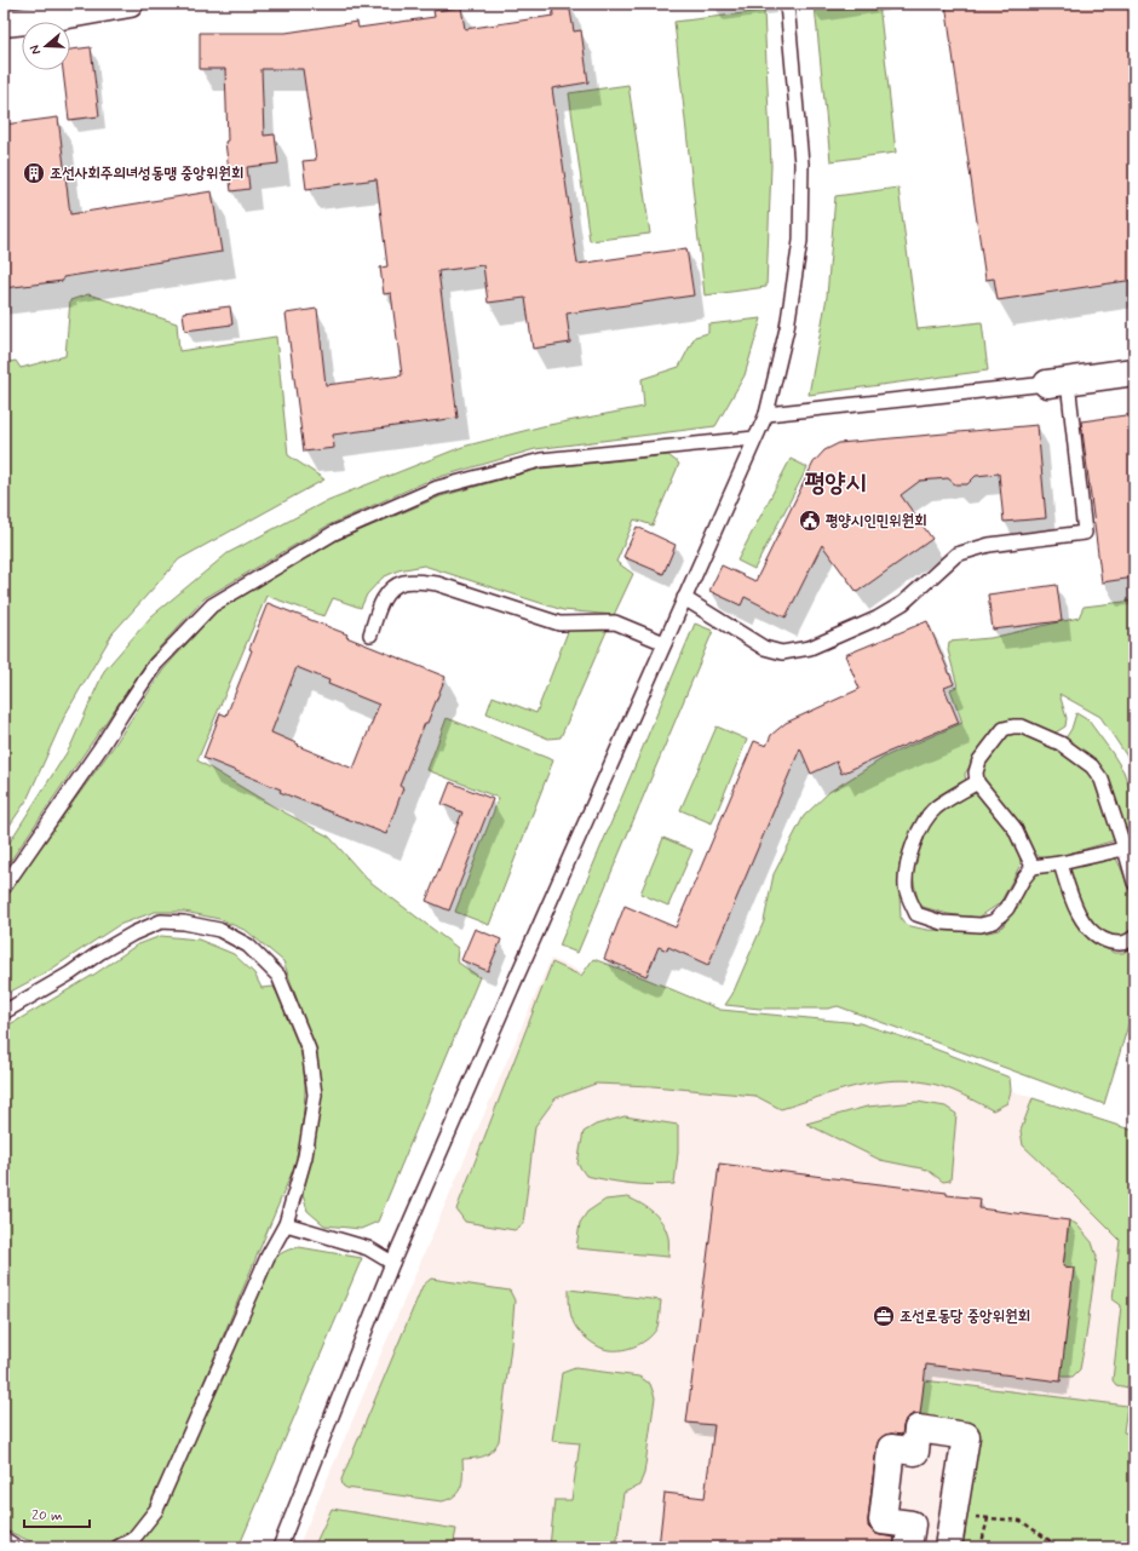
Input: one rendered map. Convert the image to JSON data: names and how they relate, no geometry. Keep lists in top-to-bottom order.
{
  "districts": ["평양시"],
  "places": {
    "building": ["조선사회주의녀성동맹 중앙위원회"],
    "public building": ["평양시인민위원회"],
    "office": ["조선로동당 중앙위원회"]
  },
  "scale_bar": "20 m",
  "north": "left"
}
